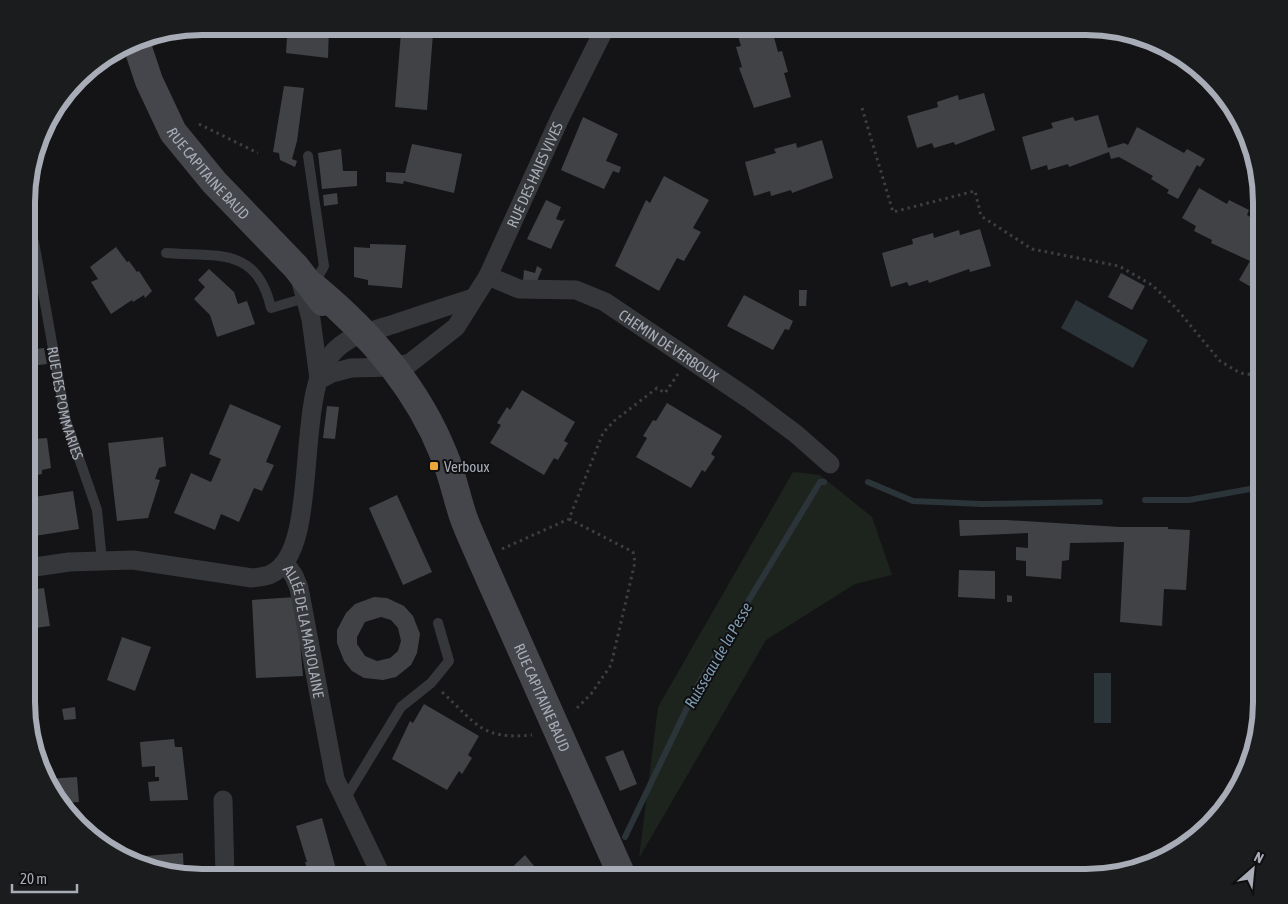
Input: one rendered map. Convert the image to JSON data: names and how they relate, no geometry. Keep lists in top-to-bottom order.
{
  "streets": {
    "main road": ["RUE CAPITAINE BAUD"],
    "street": ["RUE DES HAIES VIVES", "CHEMIN DE VERBOUX", "ALLÉE DE LA MARJOLAINE"],
    "lane": ["RUE DES POMMARIES"]
  },
  "crossings": [
    ["RUE CAPITAINE BAUD", "RUE DES HAIES VIVES"],
    ["RUE CAPITAINE BAUD", "ALLÉE DE LA MARJOLAINE"],
    ["RUE DES HAIES VIVES", "CHEMIN DE VERBOUX"]
  ],
  "water": ["Ruisseau de la Pesse"],
  "places": {
    "transit": ["Verboux"]
  },
  "scale_bar": "20 m",
  "north": "top right"
}
